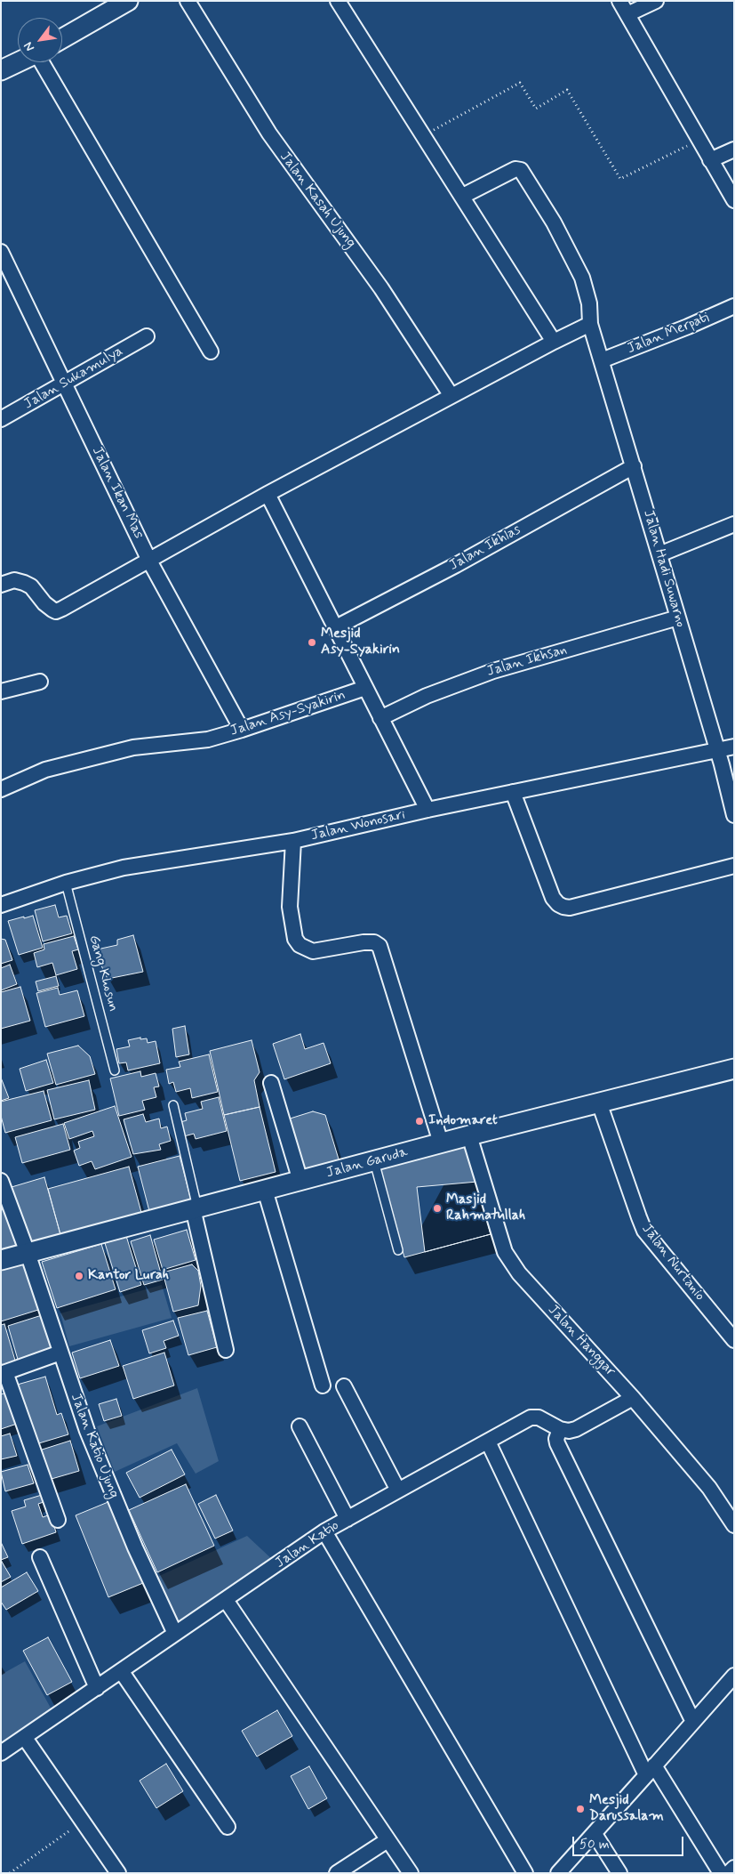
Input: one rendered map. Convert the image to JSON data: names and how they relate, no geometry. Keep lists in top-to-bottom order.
{
  "streets": {
    "street": [
      "Jalan Kasah Ujung",
      "Jalan Merpati",
      "Jalan Sukamulya",
      "Jalan Ikan Mas",
      "Jalan Ikhlas",
      "Jalan Hadi Suwarno",
      "Jalan Ikhsan",
      "Jalan Asy-Syakirin",
      "Jalan Wonosari",
      "Jalan Garuda",
      "Jalan Nurtanio",
      "Jalan Hanggar",
      "Jalan Katio Ujung",
      "Jalan Katio"
    ],
    "lane": ["Gang Khosun"]
  },
  "crossings": [
    ["Jalan Merpati", "Jalan Hadi Suwarno"],
    ["Jalan Sukamulya", "Jalan Ikan Mas"],
    ["Jalan Ikan Mas", "Jalan Asy-Syakirin"],
    ["Jalan Ikhlas", "Jalan Hadi Suwarno"],
    ["Jalan Ikhlas", "Jalan Asy-Syakirin"],
    ["Jalan Hadi Suwarno", "Jalan Ikhsan"],
    ["Jalan Hadi Suwarno", "Jalan Wonosari"],
    ["Jalan Wonosari", "Gang Khosun"],
    ["Jalan Garuda", "Jalan Nurtanio"],
    ["Jalan Garuda", "Jalan Hanggar"],
    ["Jalan Garuda", "Jalan Katio Ujung"],
    ["Jalan Katio Ujung", "Jalan Katio"]
  ],
  "places": [
    "Mesjid Asy-Syakirin",
    "Indomaret",
    "Masjid Rahmatullah",
    "Kantor Lurah",
    "Mesjid Darussalam"
  ],
  "scale_bar": "50 m",
  "north": "bottom left"
}
